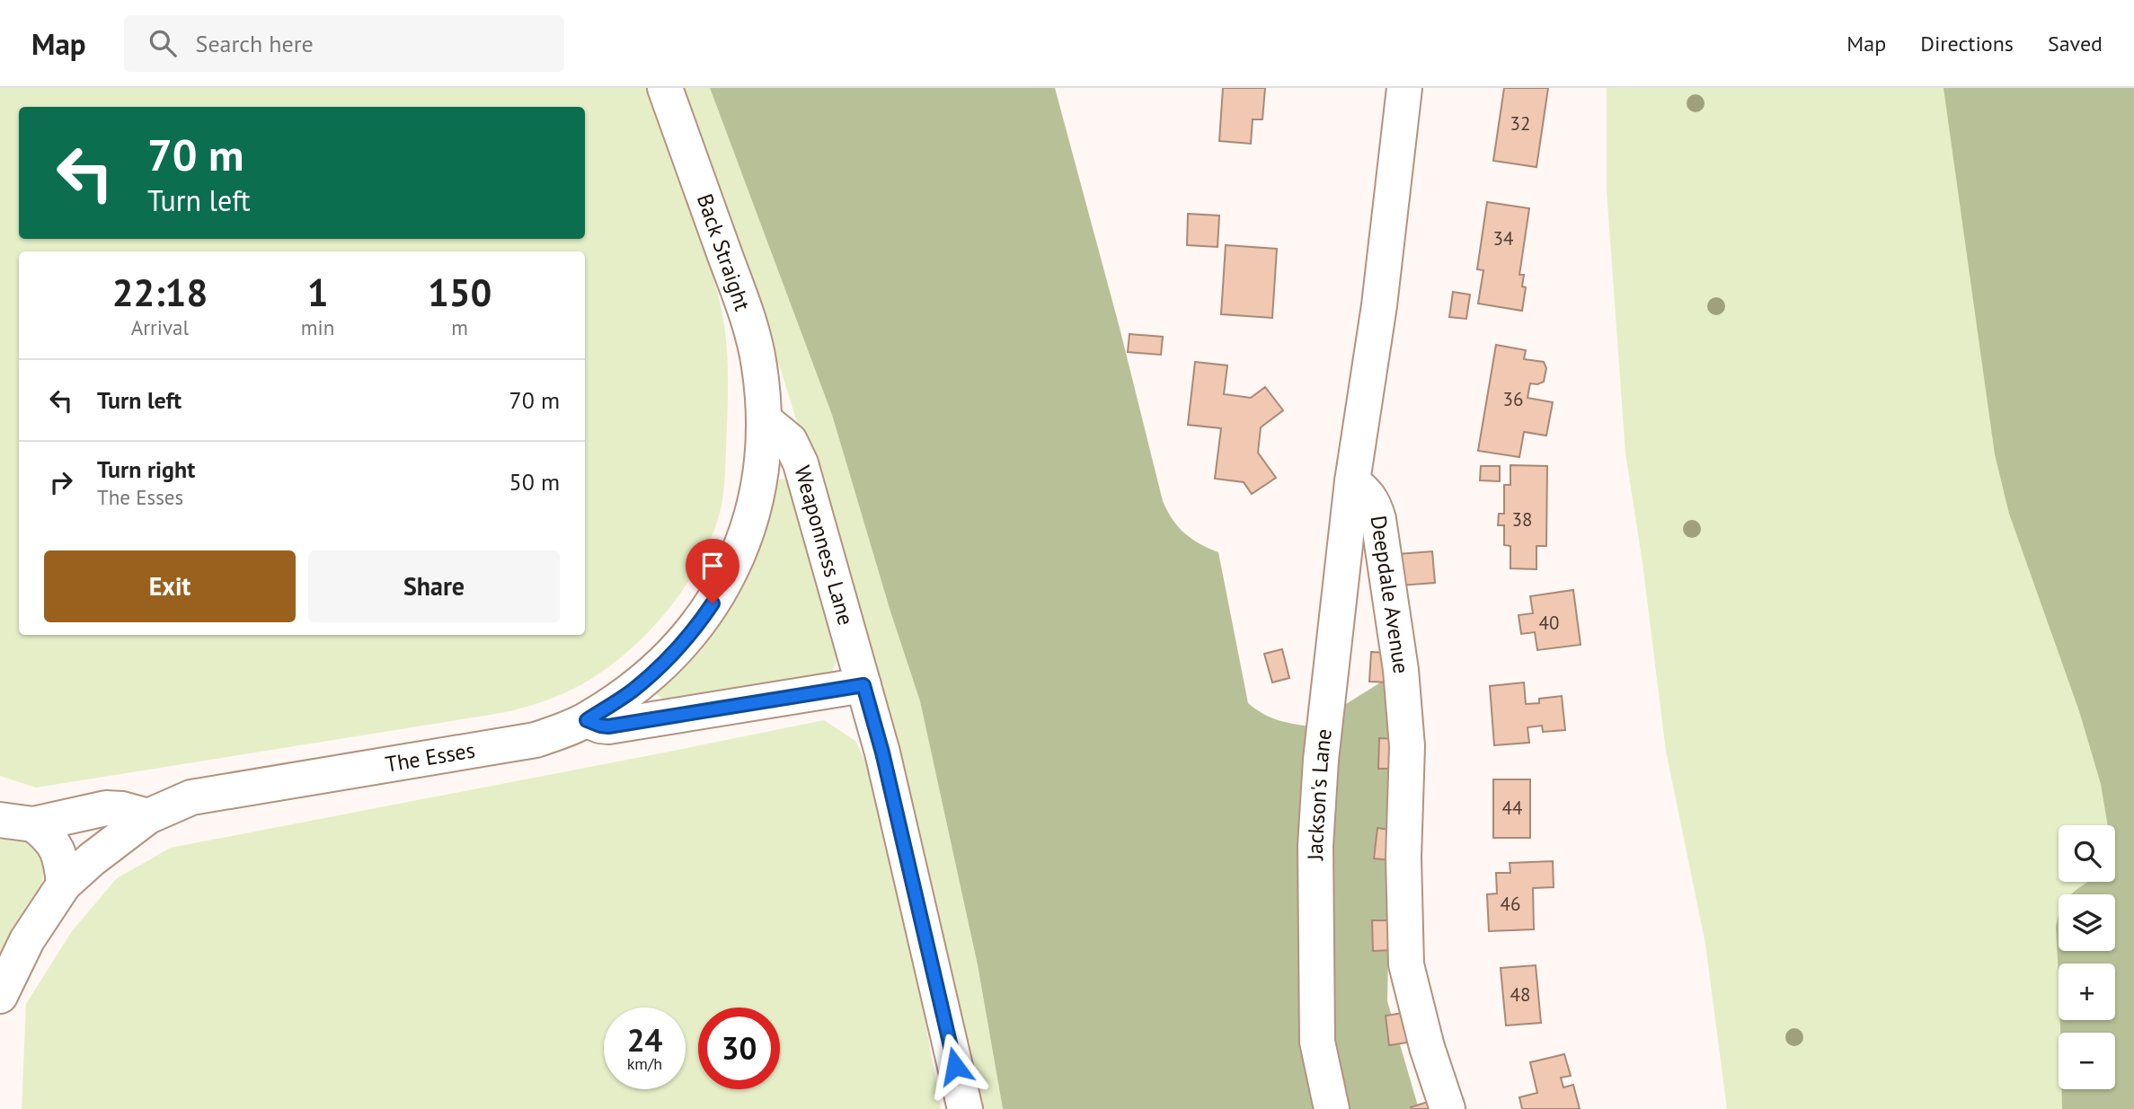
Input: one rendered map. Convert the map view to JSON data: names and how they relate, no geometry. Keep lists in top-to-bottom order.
{
  "streets": {
    "street": [
      "Back Straight",
      "Weaponness Lane",
      "Deepdale Avenue",
      "The Esses",
      "Jackson's Lane"
    ]
  },
  "crossings": [
    ["Back Straight", "Weaponness Lane"],
    ["Back Straight", "The Esses"],
    ["Weaponness Lane", "The Esses"],
    ["Deepdale Avenue", "Jackson's Lane"]
  ],
  "house_numbers": [
    "32",
    "34",
    "36",
    "38",
    "40",
    "44",
    "46",
    "48"
  ],
  "page": {
    "header": "Map",
    "search": "Search here",
    "nav": ["Map", "Directions", "Saved"],
    "turn": ["70 m", "Turn left"],
    "eta": [
      "22:18",
      "Arrival",
      "1",
      "min",
      "150",
      "m"
    ],
    "list": [
      {
        "name": "Turn left",
        "value": "70 m"
      },
      {
        "name": "Turn right",
        "note": "The Esses",
        "value": "50 m"
      }
    ],
    "buttons": ["Exit", "Share"],
    "map_buttons": ["+", "−"],
    "speed": "24 km/h",
    "limit": "30"
  }
}
